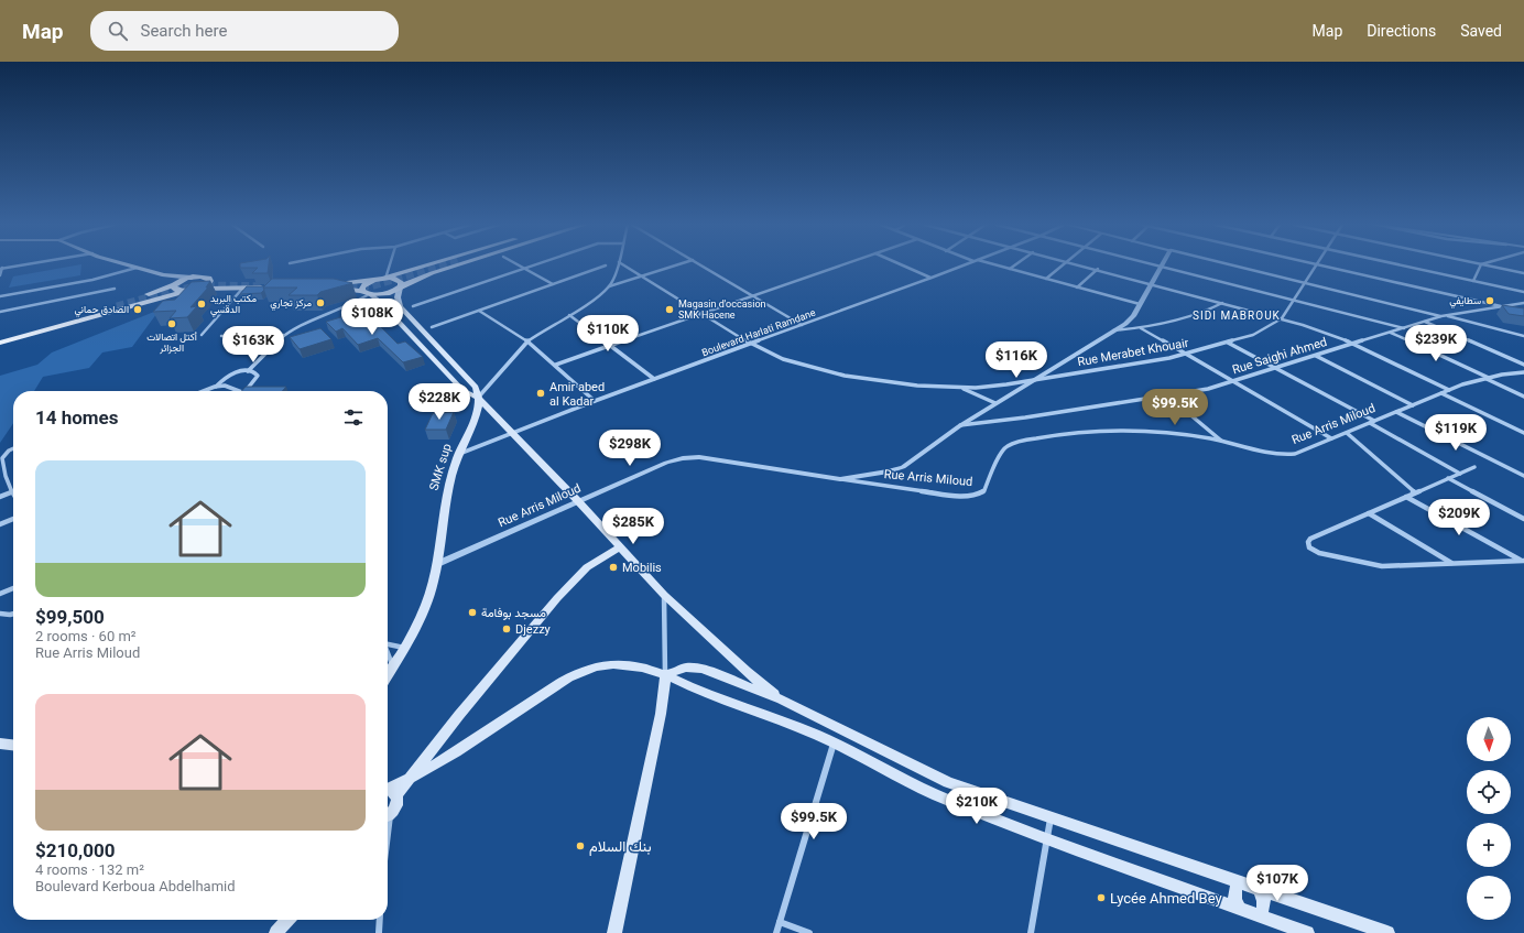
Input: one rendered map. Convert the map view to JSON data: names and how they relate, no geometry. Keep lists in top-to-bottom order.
{
  "streets": {
    "main road": ["SMK sup"],
    "street": [
      "Boulevard Harlati Ramdane",
      "Rue Merabet Khouair",
      "Rue Saighi Ahmed",
      "Rue Arris Miloud"
    ]
  },
  "crossings": [
    ["Boulevard Harlati Ramdane", "Rue Merabet Khouair"],
    ["Boulevard Harlati Ramdane", "SMK sup"],
    ["Rue Arris Miloud", "SMK sup"]
  ],
  "districts": ["SIDI MABROUK"],
  "places": [
    "سطايفي",
    "مركز تجاري",
    "مكتب البريد الدقسي",
    "الصادق حماني",
    "Magasin d'occasion SMK Hacene",
    "أكتل اتصالات الجزائر",
    "Amir abed al Kadar",
    "Mobilis",
    "مسجد بوفامة",
    "Djezzy",
    "بنك السلام",
    "Lycée Ahmed Bey"
  ],
  "north": "bottom",
  "page": {
    "header": "Map",
    "search": "Search here",
    "nav": ["Map", "Directions", "Saved"],
    "price": [
      "$108K",
      "$110K",
      "$239K",
      "$163K",
      "$116K",
      "$228K",
      "$99.5K",
      "$119K",
      "$298K",
      "$209K",
      "$285K",
      "$210K",
      "$99.5K",
      "$107K"
    ],
    "heading": "14 homes",
    "list": [
      {
        "name": "$99,500",
        "note": "2 rooms · 60 m² · Rue Arris Miloud"
      },
      {
        "name": "$210,000",
        "note": "4 rooms · 132 m² · Boulevard Kerboua Abdelhamid"
      }
    ],
    "map_buttons": ["+", "−"]
  }
}
